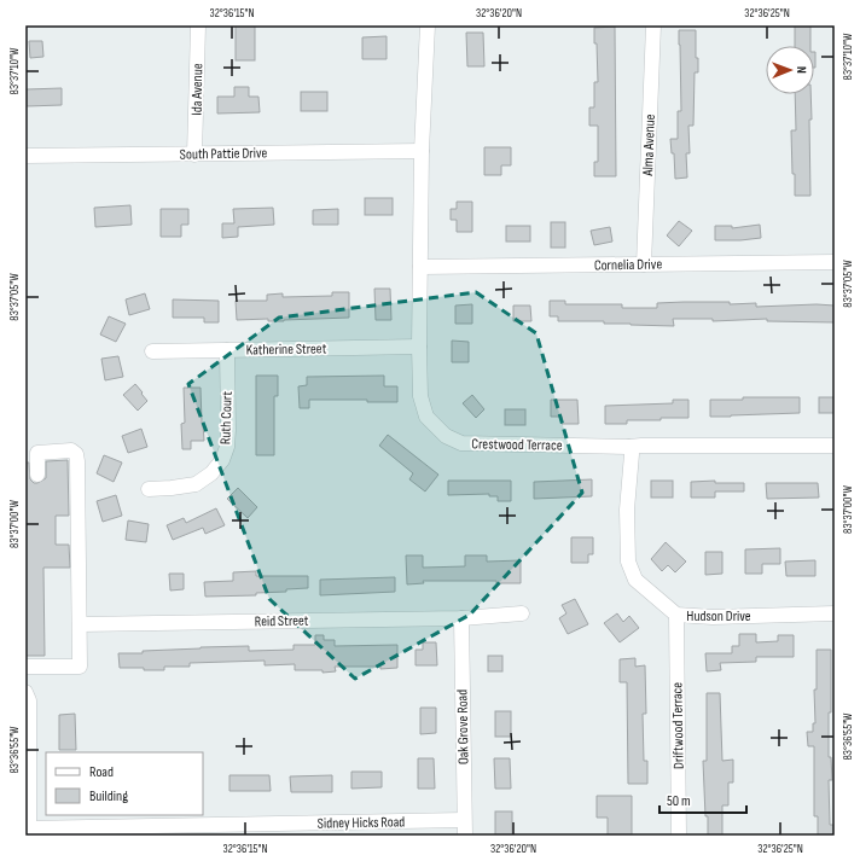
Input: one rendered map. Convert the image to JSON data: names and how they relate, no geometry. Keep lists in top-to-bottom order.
{
  "streets": {
    "street": [
      "Ida Avenue",
      "Alma Avenue",
      "South Pattie Drive",
      "Cornelia Drive",
      "Katherine Street",
      "Ruth Court",
      "Crestwood Terrace",
      "Hudson Drive",
      "Reid Street",
      "Driftwood Terrace",
      "Oak Grove Road",
      "Sidney Hicks Road"
    ]
  },
  "crossings": [
    ["Ida Avenue", "South Pattie Drive"],
    ["Alma Avenue", "Cornelia Drive"],
    ["South Pattie Drive", "Crestwood Terrace"],
    ["Cornelia Drive", "Crestwood Terrace"],
    ["Katherine Street", "Ruth Court"],
    ["Katherine Street", "Crestwood Terrace"],
    ["Crestwood Terrace", "Hudson Drive"],
    ["Hudson Drive", "Driftwood Terrace"],
    ["Reid Street", "Oak Grove Road"],
    ["Oak Grove Road", "Sidney Hicks Road"]
  ],
  "legend": ["Road", "Building"],
  "scale_bar": "50 m",
  "north": "right",
  "coordinates": [
    "32°36'15\"N",
    "32°36'20\"N",
    "32°36'25\"N",
    "83°37'10\"W",
    "83°37'05\"W",
    "83°37'00\"W",
    "83°36'55\"W"
  ]
}
